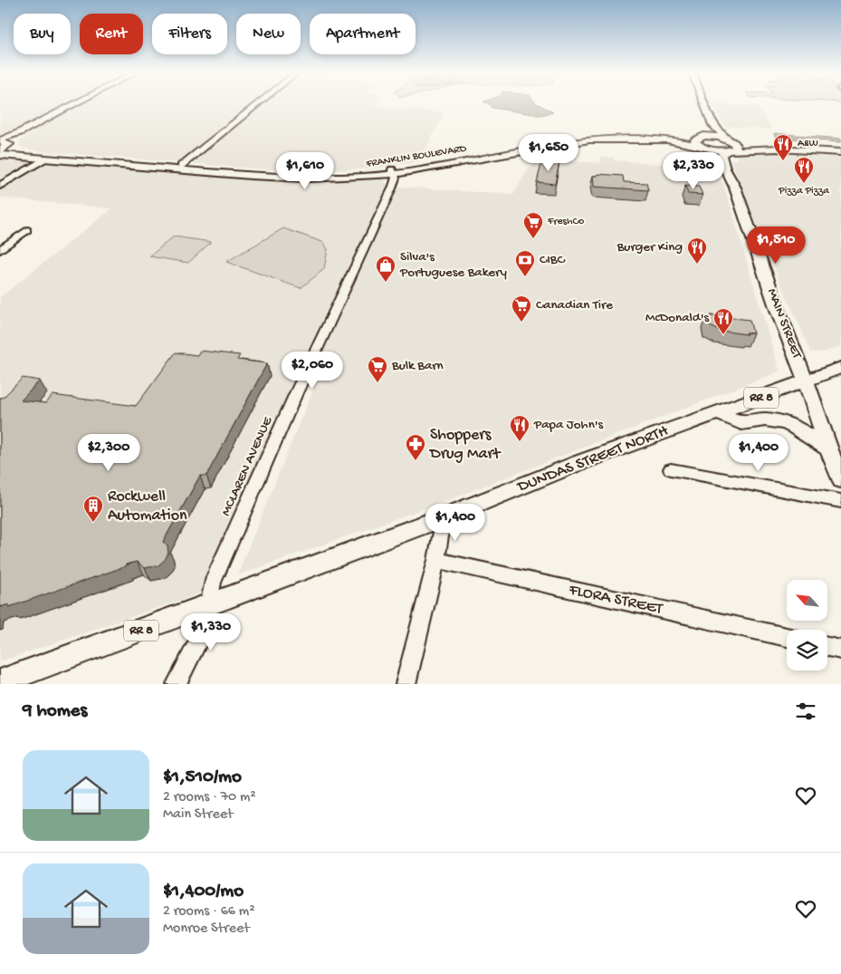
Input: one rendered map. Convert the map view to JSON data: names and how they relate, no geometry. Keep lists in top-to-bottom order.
{
  "streets": {
    "main road": [
      "FRANKLIN BOULEVARD",
      "MAIN STREET",
      "RR 8",
      "DUNDAS STREET NORTH"
    ],
    "street": ["MCLAREN AVENUE", "FLORA STREET"]
  },
  "crossings": [
    ["FRANKLIN BOULEVARD", "MAIN STREET"],
    ["FRANKLIN BOULEVARD", "MCLAREN AVENUE"],
    ["MAIN STREET", "RR 8"],
    ["MAIN STREET", "DUNDAS STREET NORTH"],
    ["RR 8", "DUNDAS STREET NORTH"],
    ["DUNDAS STREET NORTH", "MCLAREN AVENUE"]
  ],
  "places": {
    "restaurant": [
      "A&W",
      "Pizza Pizza",
      "Burger King",
      "McDonald's",
      "Papa John's"
    ],
    "supermarket": ["FreshCo", "Canadian Tire", "Bulk Barn"],
    "bank": ["CIBC"],
    "shop": ["Silva's Portuguese Bakery"],
    "pharmacy": ["Shoppers Drug Mart"],
    "building": ["Rockwell Automation"]
  },
  "north": "top left",
  "page": {
    "chip": [
      "Buy",
      "Rent",
      "Filters",
      "New",
      "Apartment"
    ],
    "price": [
      "$1,650",
      "$1,610",
      "$2,330",
      "$1,510",
      "$2,060",
      "$2,300",
      "$1,400",
      "$1,400",
      "$1,330"
    ],
    "heading": "9 homes",
    "list": [
      {
        "name": "$1,510/mo",
        "note": "2 rooms · 70 m² · Main Street"
      },
      {
        "name": "$1,400/mo",
        "note": "2 rooms · 66 m² · Monroe Street"
      }
    ]
  }
}
